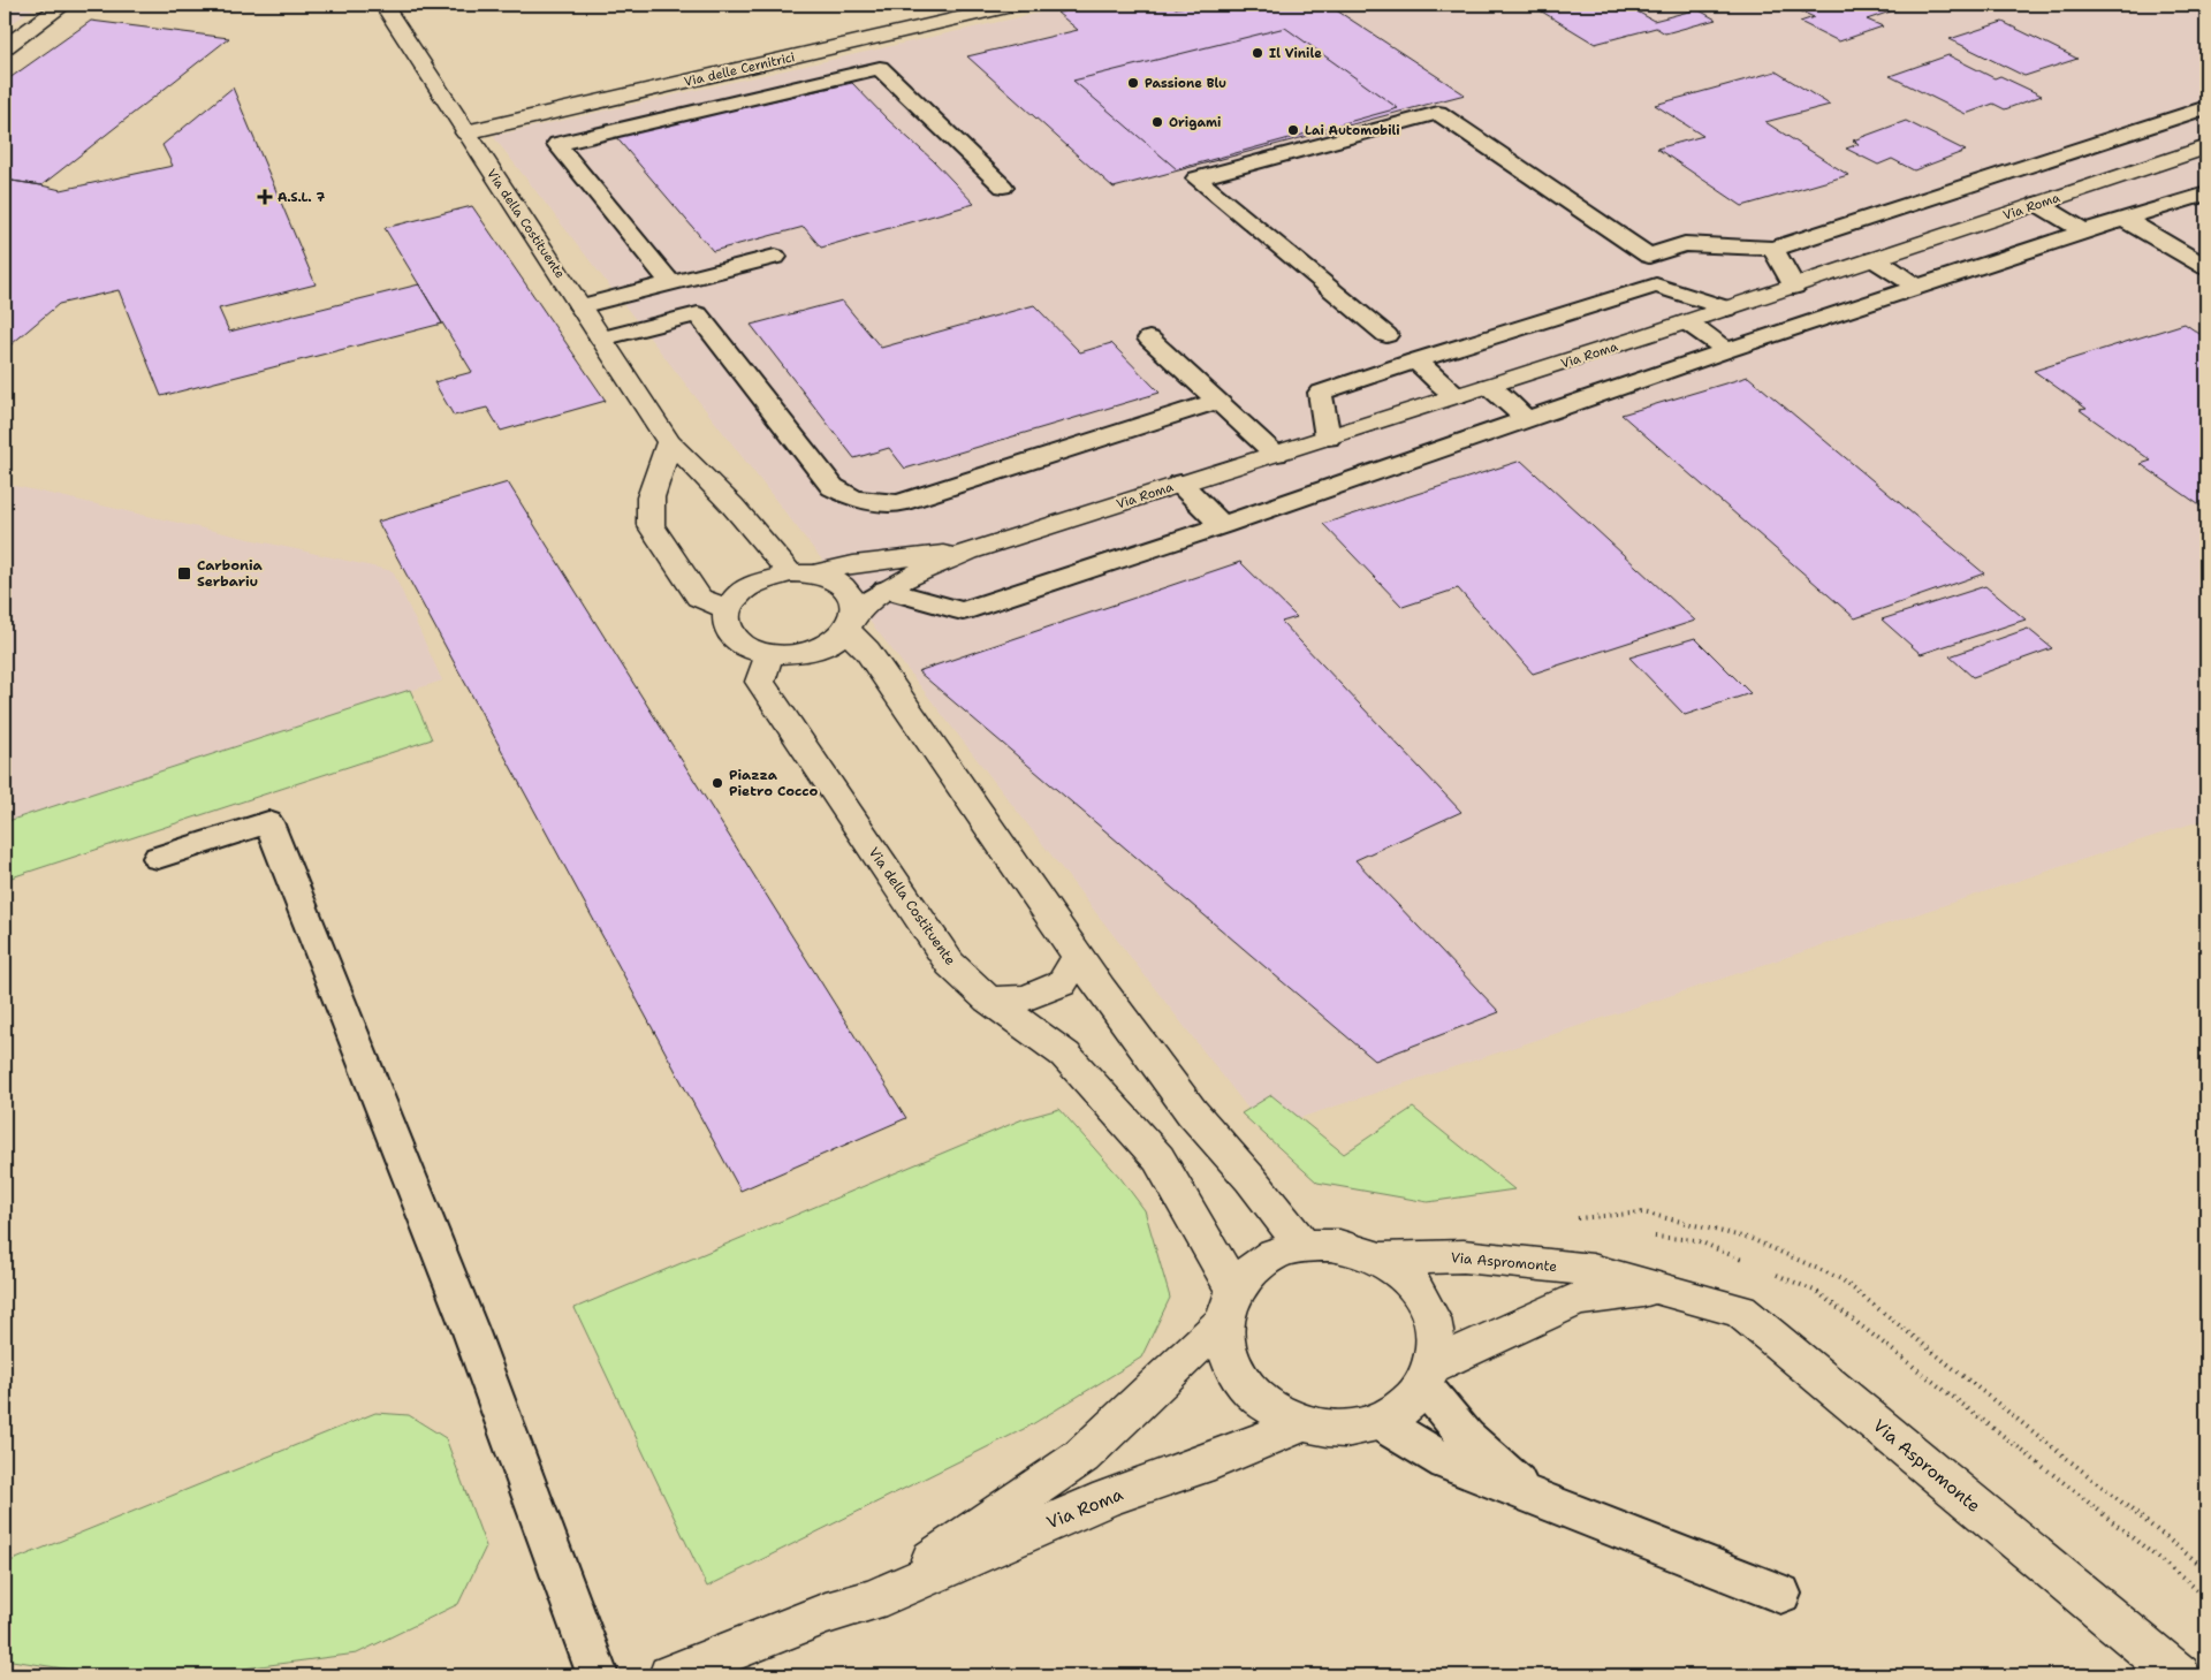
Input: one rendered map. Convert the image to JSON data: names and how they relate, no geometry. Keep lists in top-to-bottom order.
{
  "streets": {
    "main road": [
      "Via delle Cernitrici",
      "Via Roma",
      "Via della Costituente",
      "Via Aspromonte"
    ]
  },
  "crossings": [
    ["Via delle Cernitrici", "Via della Costituente"],
    ["Via Roma", "Via della Costituente"],
    ["Via Roma", "Via Aspromonte"],
    ["Via della Costituente", "Via Aspromonte"]
  ],
  "places": {
    "other": [
      "Il Vinile",
      "Passione Blu",
      "Origami",
      "Lai Automobili",
      "Piazza Pietro Cocco"
    ],
    "health": ["A.S.L. 7"],
    "transit": ["Carbonia Serbariu"]
  }
}
